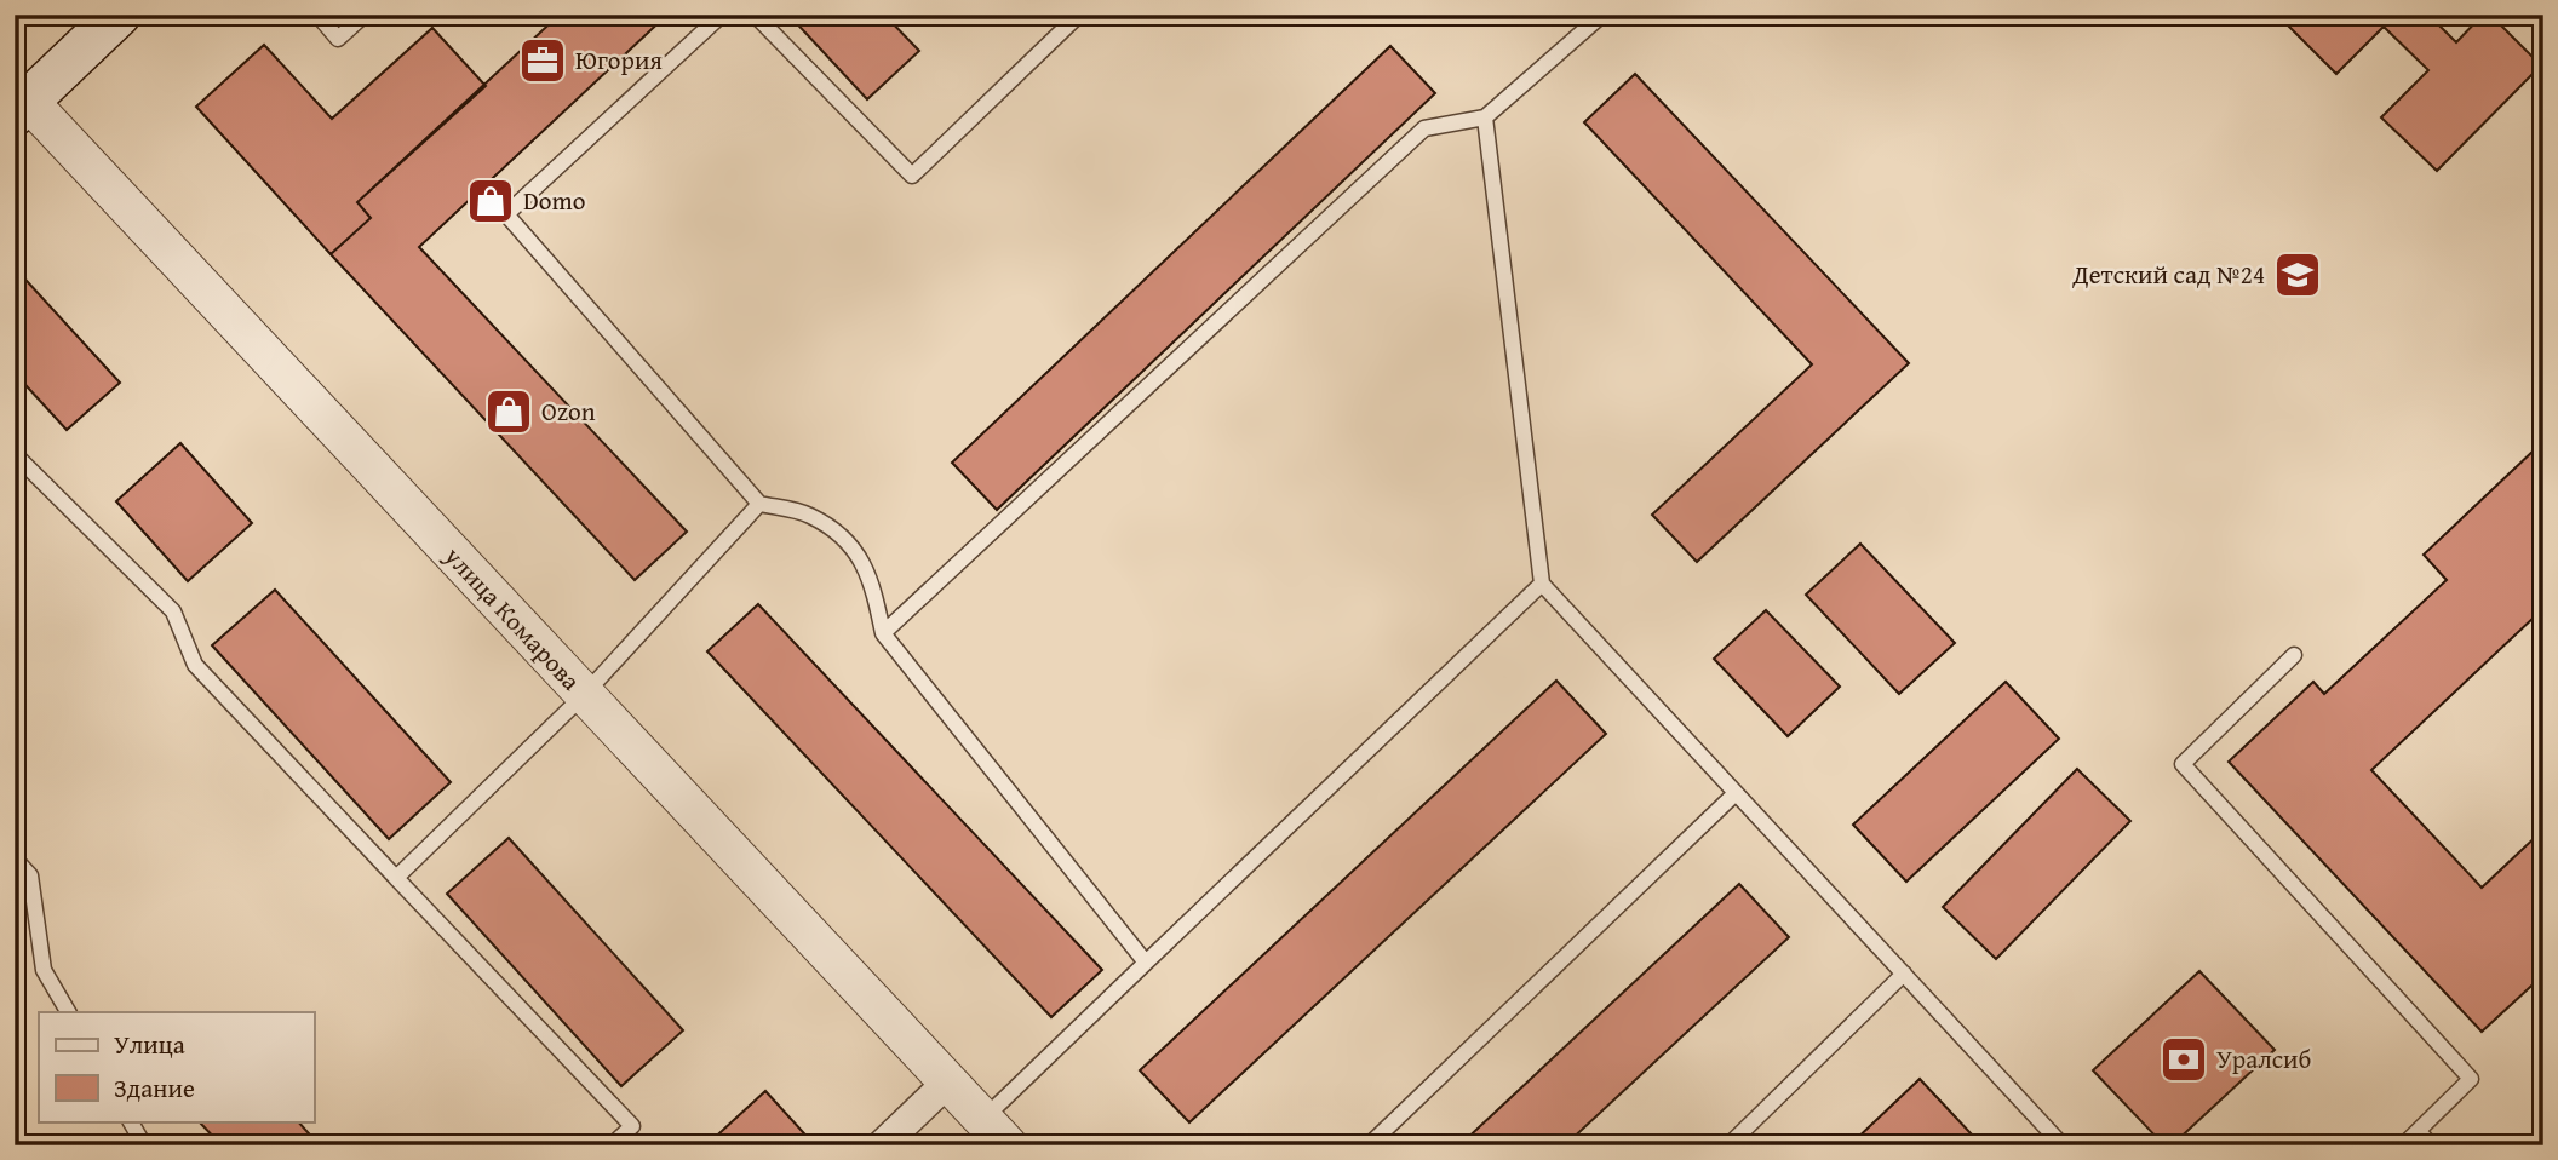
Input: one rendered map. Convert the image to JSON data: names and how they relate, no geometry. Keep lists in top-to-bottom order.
{
  "streets": {
    "street": ["улица Комарова"]
  },
  "places": {
    "office": ["Югория"],
    "shop": ["Domo", "Ozon"],
    "school or university": ["Детский сад №24"],
    "bank": ["Уралсиб"]
  },
  "legend": ["Улица", "Здание"]
}
